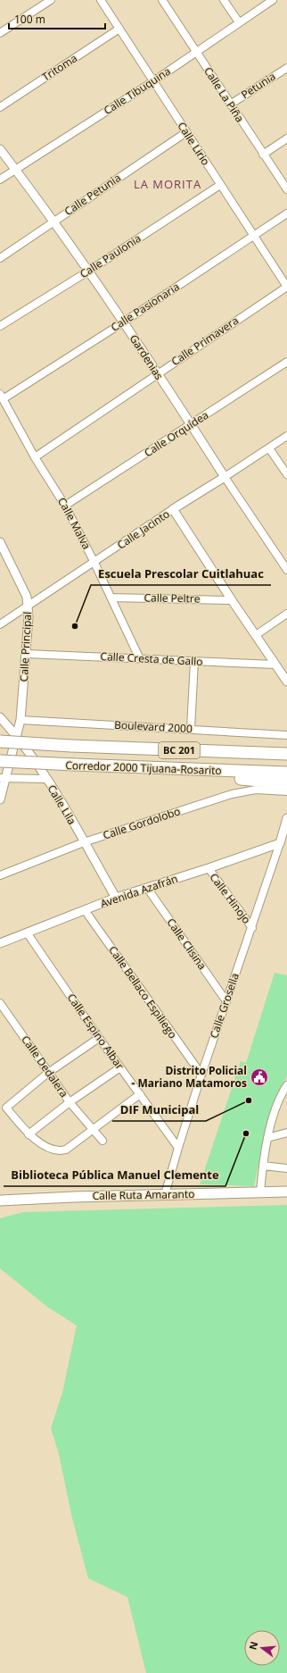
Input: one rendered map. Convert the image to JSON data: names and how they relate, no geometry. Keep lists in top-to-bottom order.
{
  "streets": {
    "highway": ["BC 201", "Corredor 2000 Tijuana-Rosarito"],
    "main road": ["Calle Ruta Amaranto"],
    "street": [
      "Tritoma",
      "Petunia",
      "Calle Tibuquina",
      "Calle La Piña",
      "Calle Lirio",
      "Calle Petunia",
      "Calle Paulonia",
      "Calle Pasionaria",
      "Calle Primavera",
      "Gardenias",
      "Calle Orquídea",
      "Calle Malva",
      "Calle Jacinto",
      "Calle Peltre",
      "Calle Principal",
      "Calle Cresta de Gallo",
      "Boulevard 2000",
      "Calle Lila",
      "Calle Gordolobo",
      "Avenida Azafrán",
      "Calle Hinojo",
      "Calle Clisina",
      "Calle Bellaco Espiliego",
      "Calle Grosella",
      "Calle Espino Albar",
      "Calle Dedalera"
    ]
  },
  "crossings": [
    ["Tritoma", "Calle Lirio"],
    ["Petunia", "Calle La Piña"],
    ["Calle Tibuquina", "Calle La Piña"],
    ["Calle Tibuquina", "Calle Lirio"],
    ["Calle Tibuquina", "Gardenias"],
    ["Calle Lirio", "Calle Petunia"],
    ["Calle Lirio", "Calle Paulonia"],
    ["Calle Lirio", "Calle Pasionaria"],
    ["Calle Lirio", "Calle Primavera"],
    ["Calle Petunia", "Gardenias"],
    ["Calle Paulonia", "Gardenias"],
    ["Calle Pasionaria", "Gardenias"],
    ["Calle Pasionaria", "Calle Malva"],
    ["Calle Primavera", "Gardenias"],
    ["Calle Primavera", "Calle Malva"],
    ["Gardenias", "Calle Orquídea"],
    ["Gardenias", "Calle Jacinto"],
    ["Calle Orquídea", "Calle Malva"],
    ["Calle Malva", "Calle Jacinto"],
    ["Calle Malva", "Calle Peltre"],
    ["Calle Malva", "Calle Cresta de Gallo"],
    ["Calle Jacinto", "Calle Principal"],
    ["Calle Principal", "Calle Cresta de Gallo"],
    ["Calle Principal", "Boulevard 2000"],
    ["Calle Principal", "Calle Lila"],
    ["Calle Lila", "Calle Gordolobo"],
    ["Calle Lila", "Avenida Azafrán"],
    ["Avenida Azafrán", "Calle Hinojo"],
    ["Avenida Azafrán", "Calle Clisina"],
    ["Avenida Azafrán", "Calle Bellaco Espiliego"],
    ["Avenida Azafrán", "Calle Grosella"],
    ["Avenida Azafrán", "Calle Espino Albar"],
    ["Calle Hinojo", "Calle Grosella"],
    ["Calle Clisina", "Calle Grosella"],
    ["Calle Bellaco Espiliego", "Calle Grosella"],
    ["Calle Grosella", "Calle Espino Albar"],
    ["Calle Grosella", "Calle Ruta Amaranto"]
  ],
  "districts": ["LA MORITA"],
  "places": {
    "other": ["Escuela Prescolar Cuitlahuac", "DIF Municipal", "Biblioteca Pública Manuel Clemente"],
    "public building": ["Distrito Policial - Mariano Matamoros"]
  },
  "scale_bar": "100 m",
  "north": "left"
}
